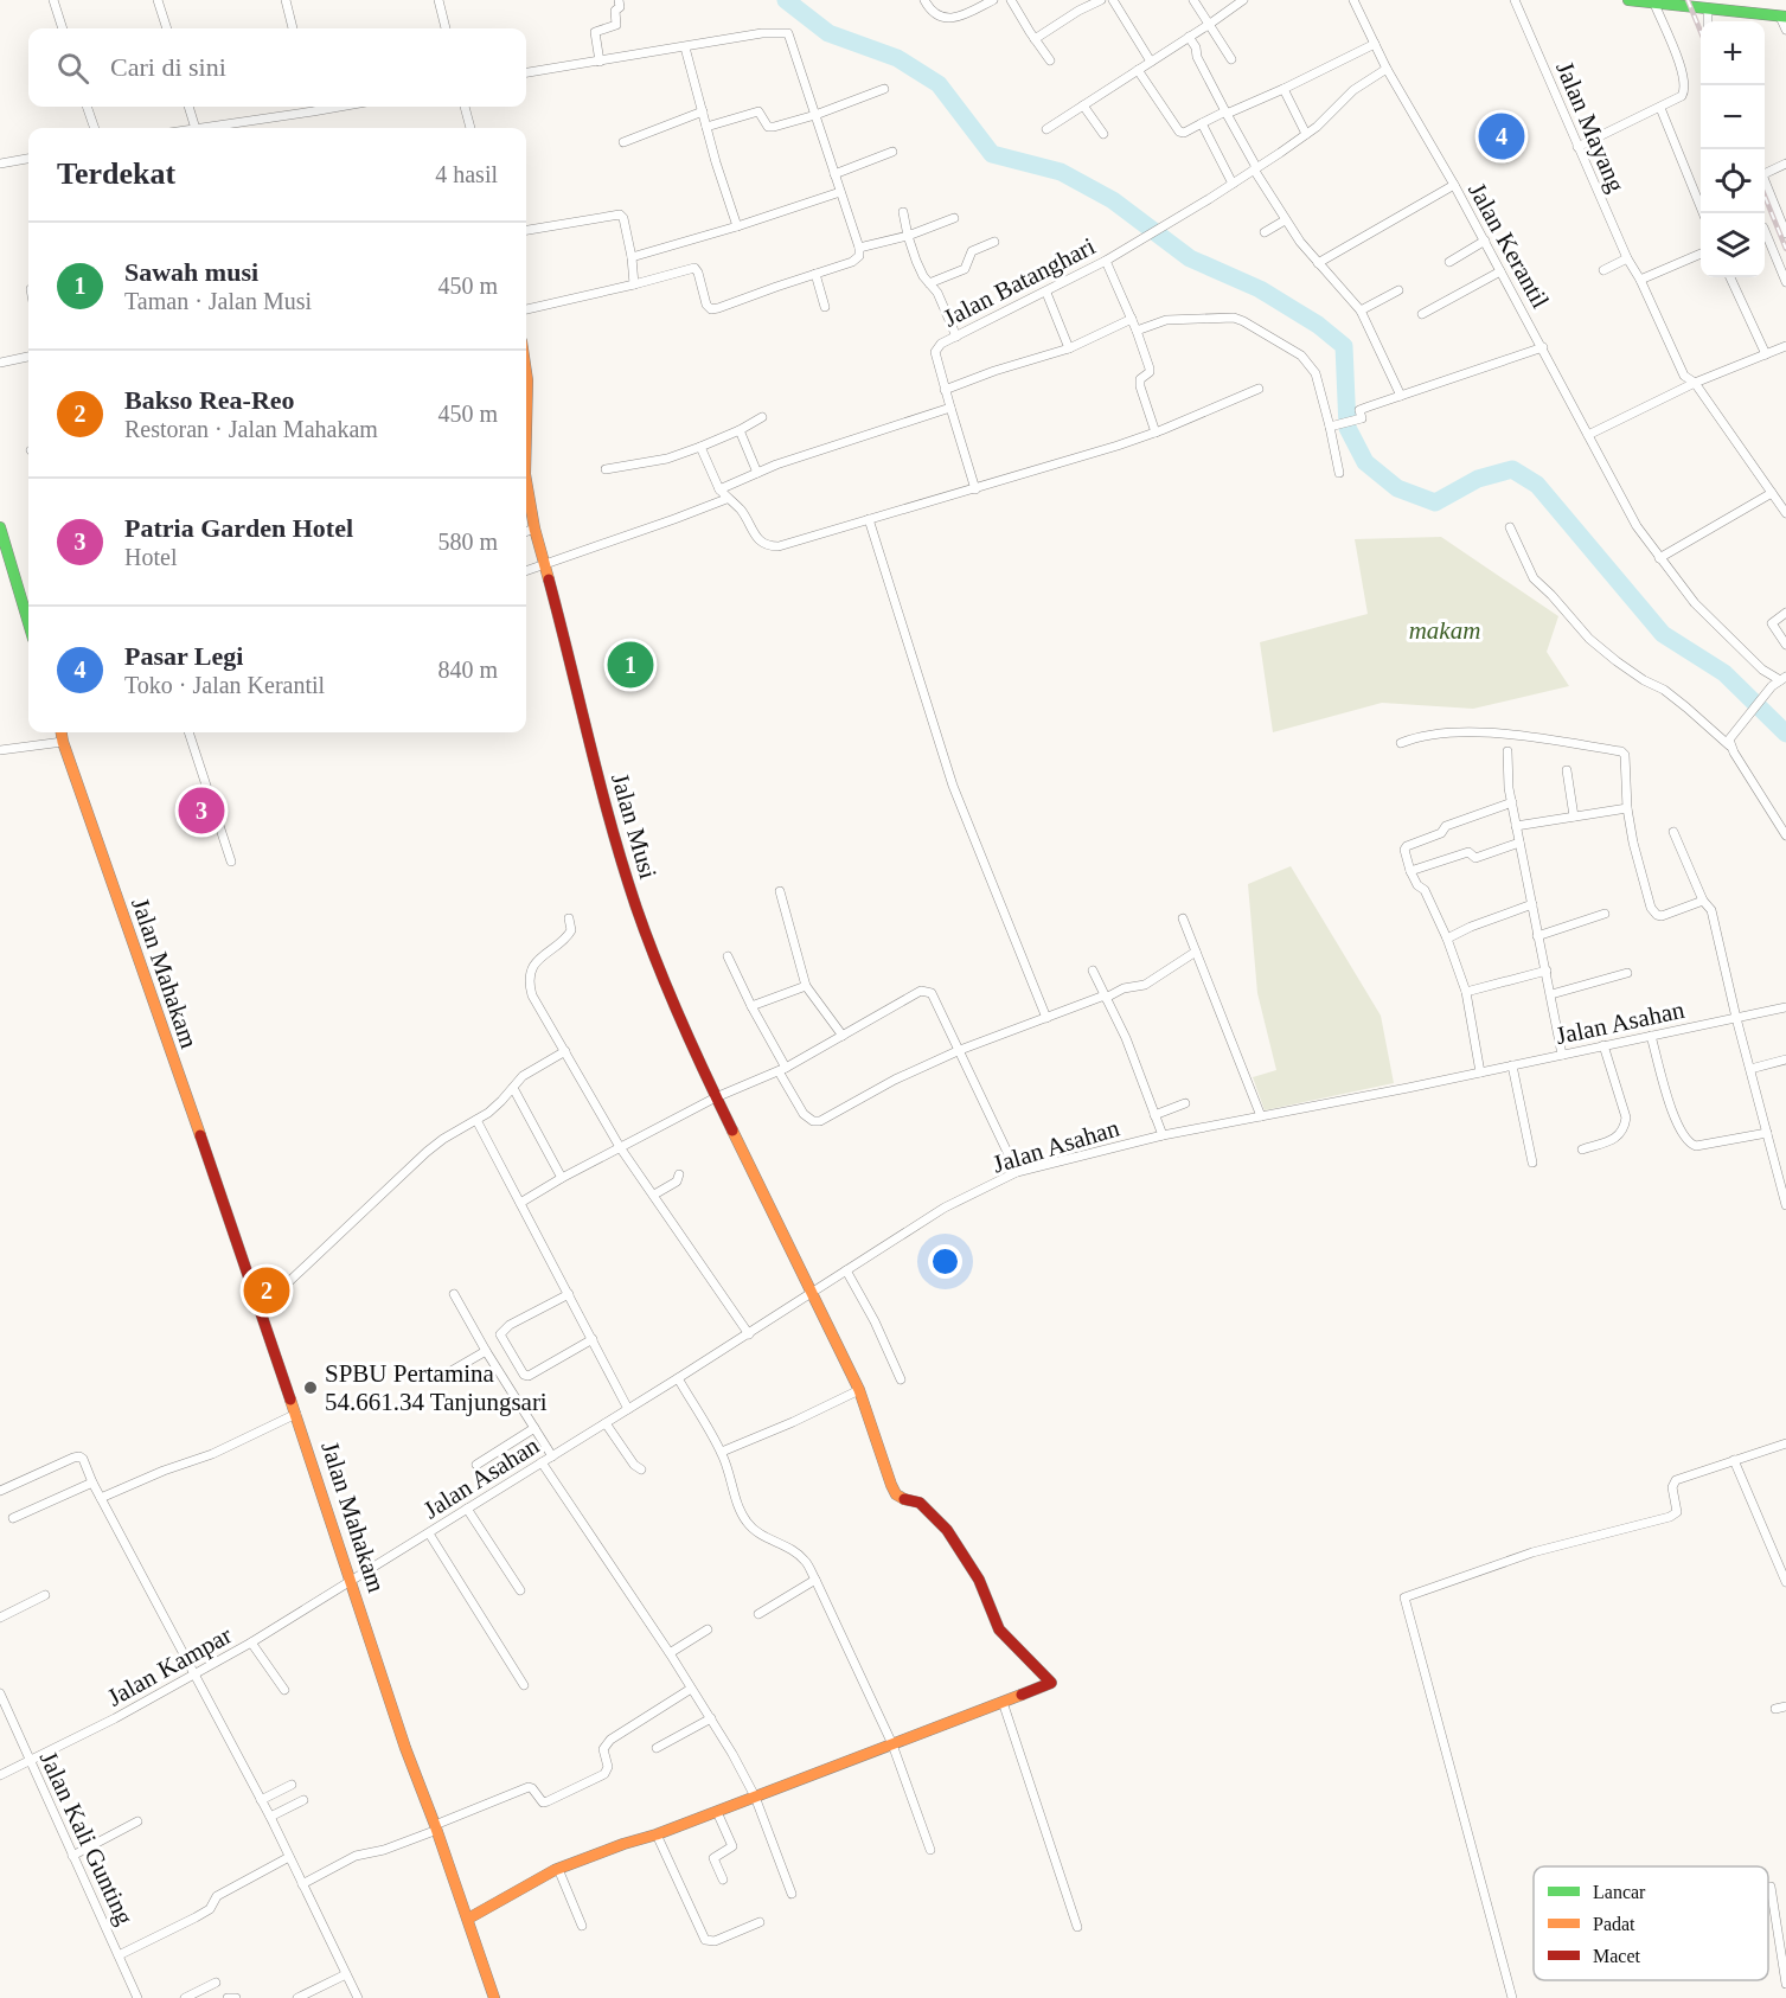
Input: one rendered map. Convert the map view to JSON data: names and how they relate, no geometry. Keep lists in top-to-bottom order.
{
  "streets": {
    "street": [
      "Jalan Mayang",
      "Jalan Kerantil",
      "Jalan Batanghari",
      "Jalan Musi",
      "Jalan Mahakam",
      "Jalan Asahan",
      "Jalan Kampar",
      "Jalan Kali Gunting"
    ]
  },
  "crossings": [
    ["Jalan Kerantil", "Jalan Batanghari"],
    ["Jalan Musi", "Jalan Asahan"],
    ["Jalan Mahakam", "Jalan Asahan"],
    ["Jalan Mahakam", "Jalan Kampar"],
    ["Jalan Asahan", "Jalan Kampar"],
    ["Jalan Kampar", "Jalan Kali Gunting"]
  ],
  "parks": ["makam"],
  "places": ["SPBU Pertamina 54.661.34 Tanjungsari"],
  "legend": ["Lancar", "Padat", "Macet"],
  "page": {
    "map_buttons": ["+", "−"],
    "search": "Cari di sini",
    "pins": [
      "4",
      "1",
      "3",
      "2"
    ],
    "heading": ["Terdekat", "4 hasil"],
    "list": [
      {
        "mark": "1",
        "name": "Sawah musi",
        "note": "Taman · Jalan Musi",
        "value": "450 m"
      },
      {
        "mark": "2",
        "name": "Bakso Rea-Reo",
        "note": "Restoran · Jalan Mahakam",
        "value": "450 m"
      },
      {
        "mark": "3",
        "name": "Patria Garden Hotel",
        "note": "Hotel",
        "value": "580 m"
      },
      {
        "mark": "4",
        "name": "Pasar Legi",
        "note": "Toko · Jalan Kerantil",
        "value": "840 m"
      }
    ]
  }
}
